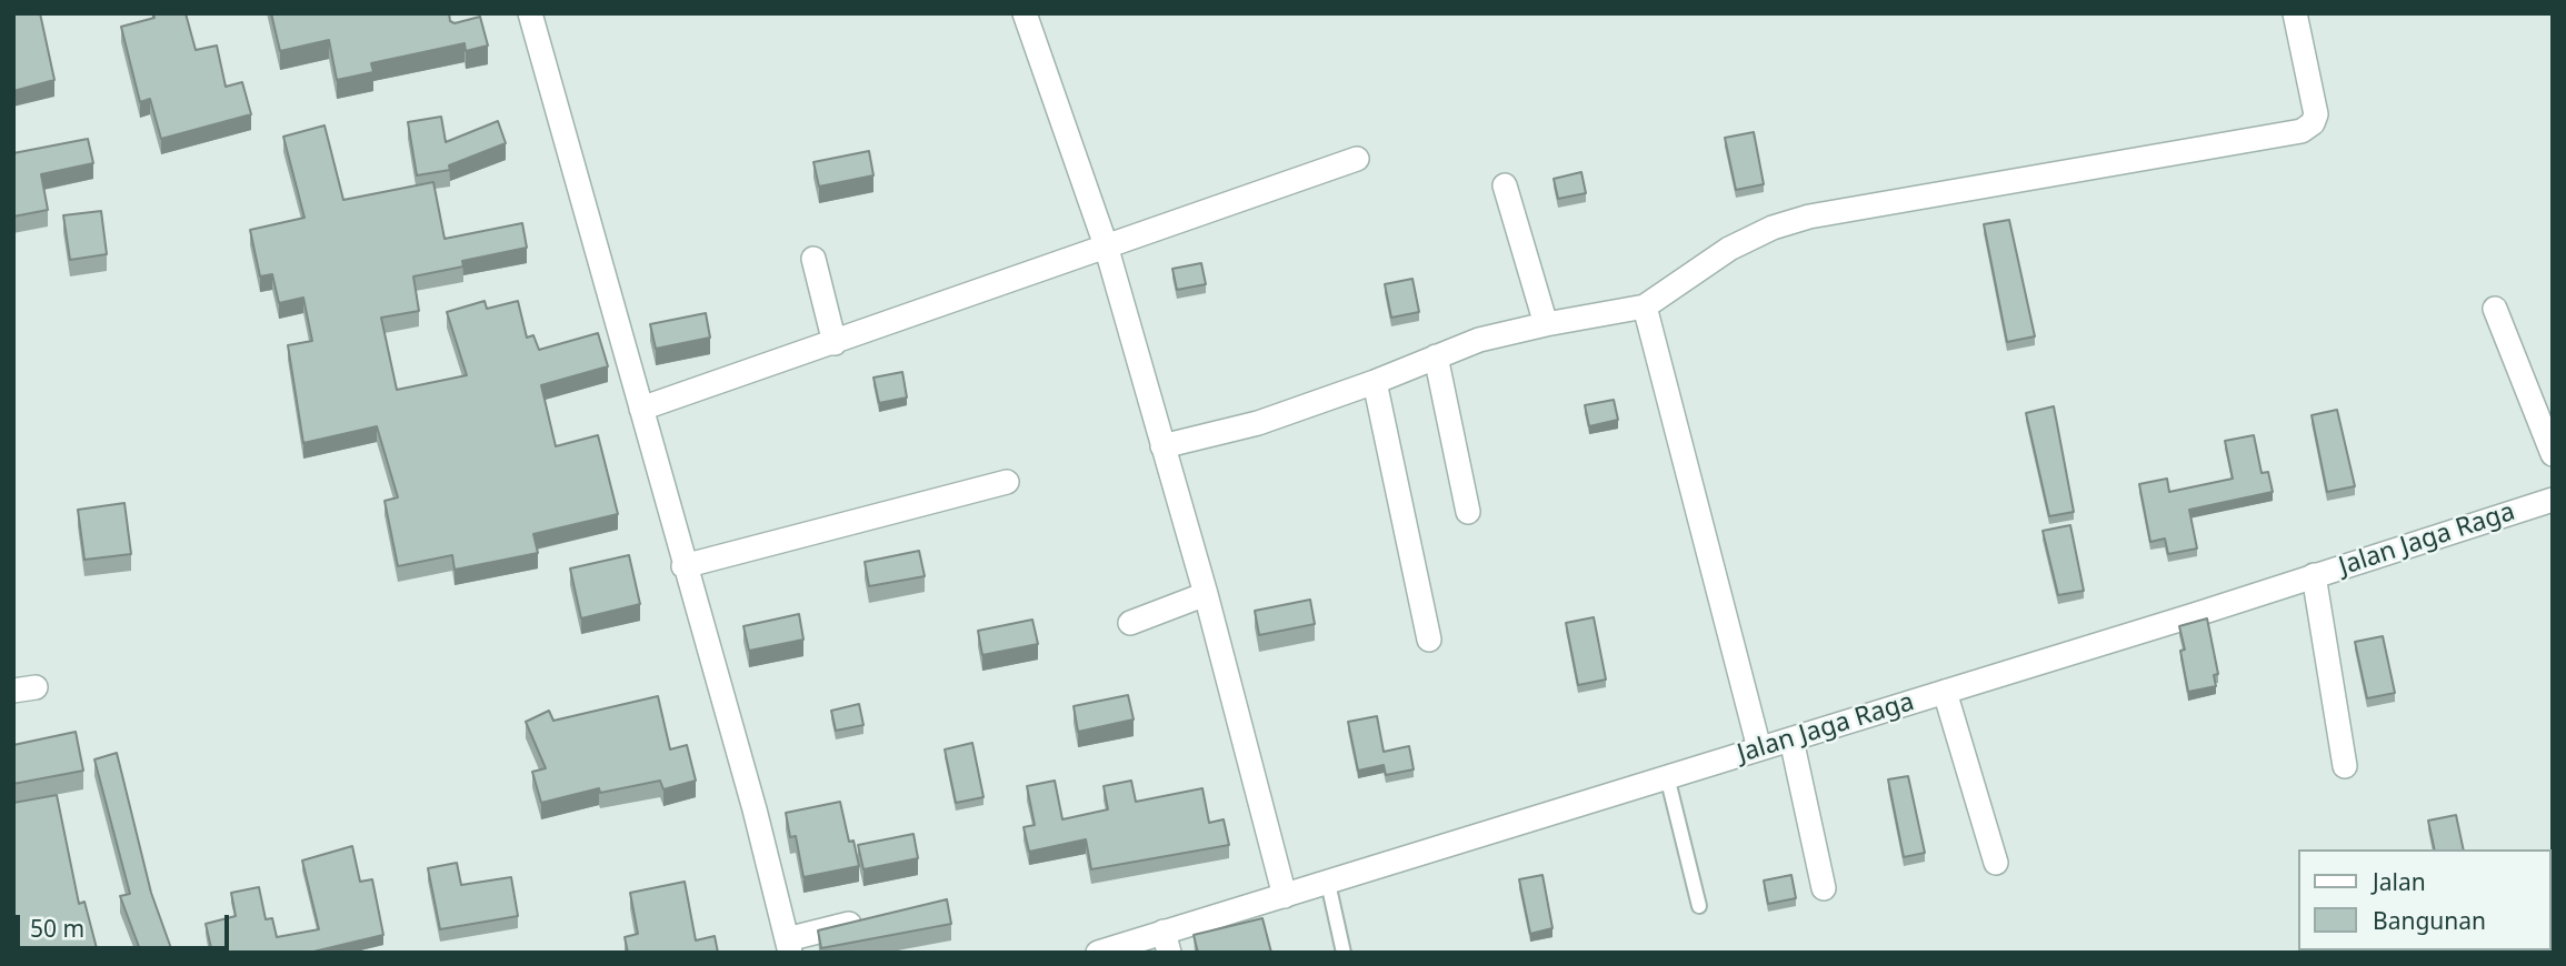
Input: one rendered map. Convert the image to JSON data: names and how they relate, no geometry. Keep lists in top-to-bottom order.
{
  "streets": {
    "street": ["Jalan Jaga Raga"]
  },
  "legend": ["Jalan", "Bangunan"],
  "scale_bar": "50 m"
}
